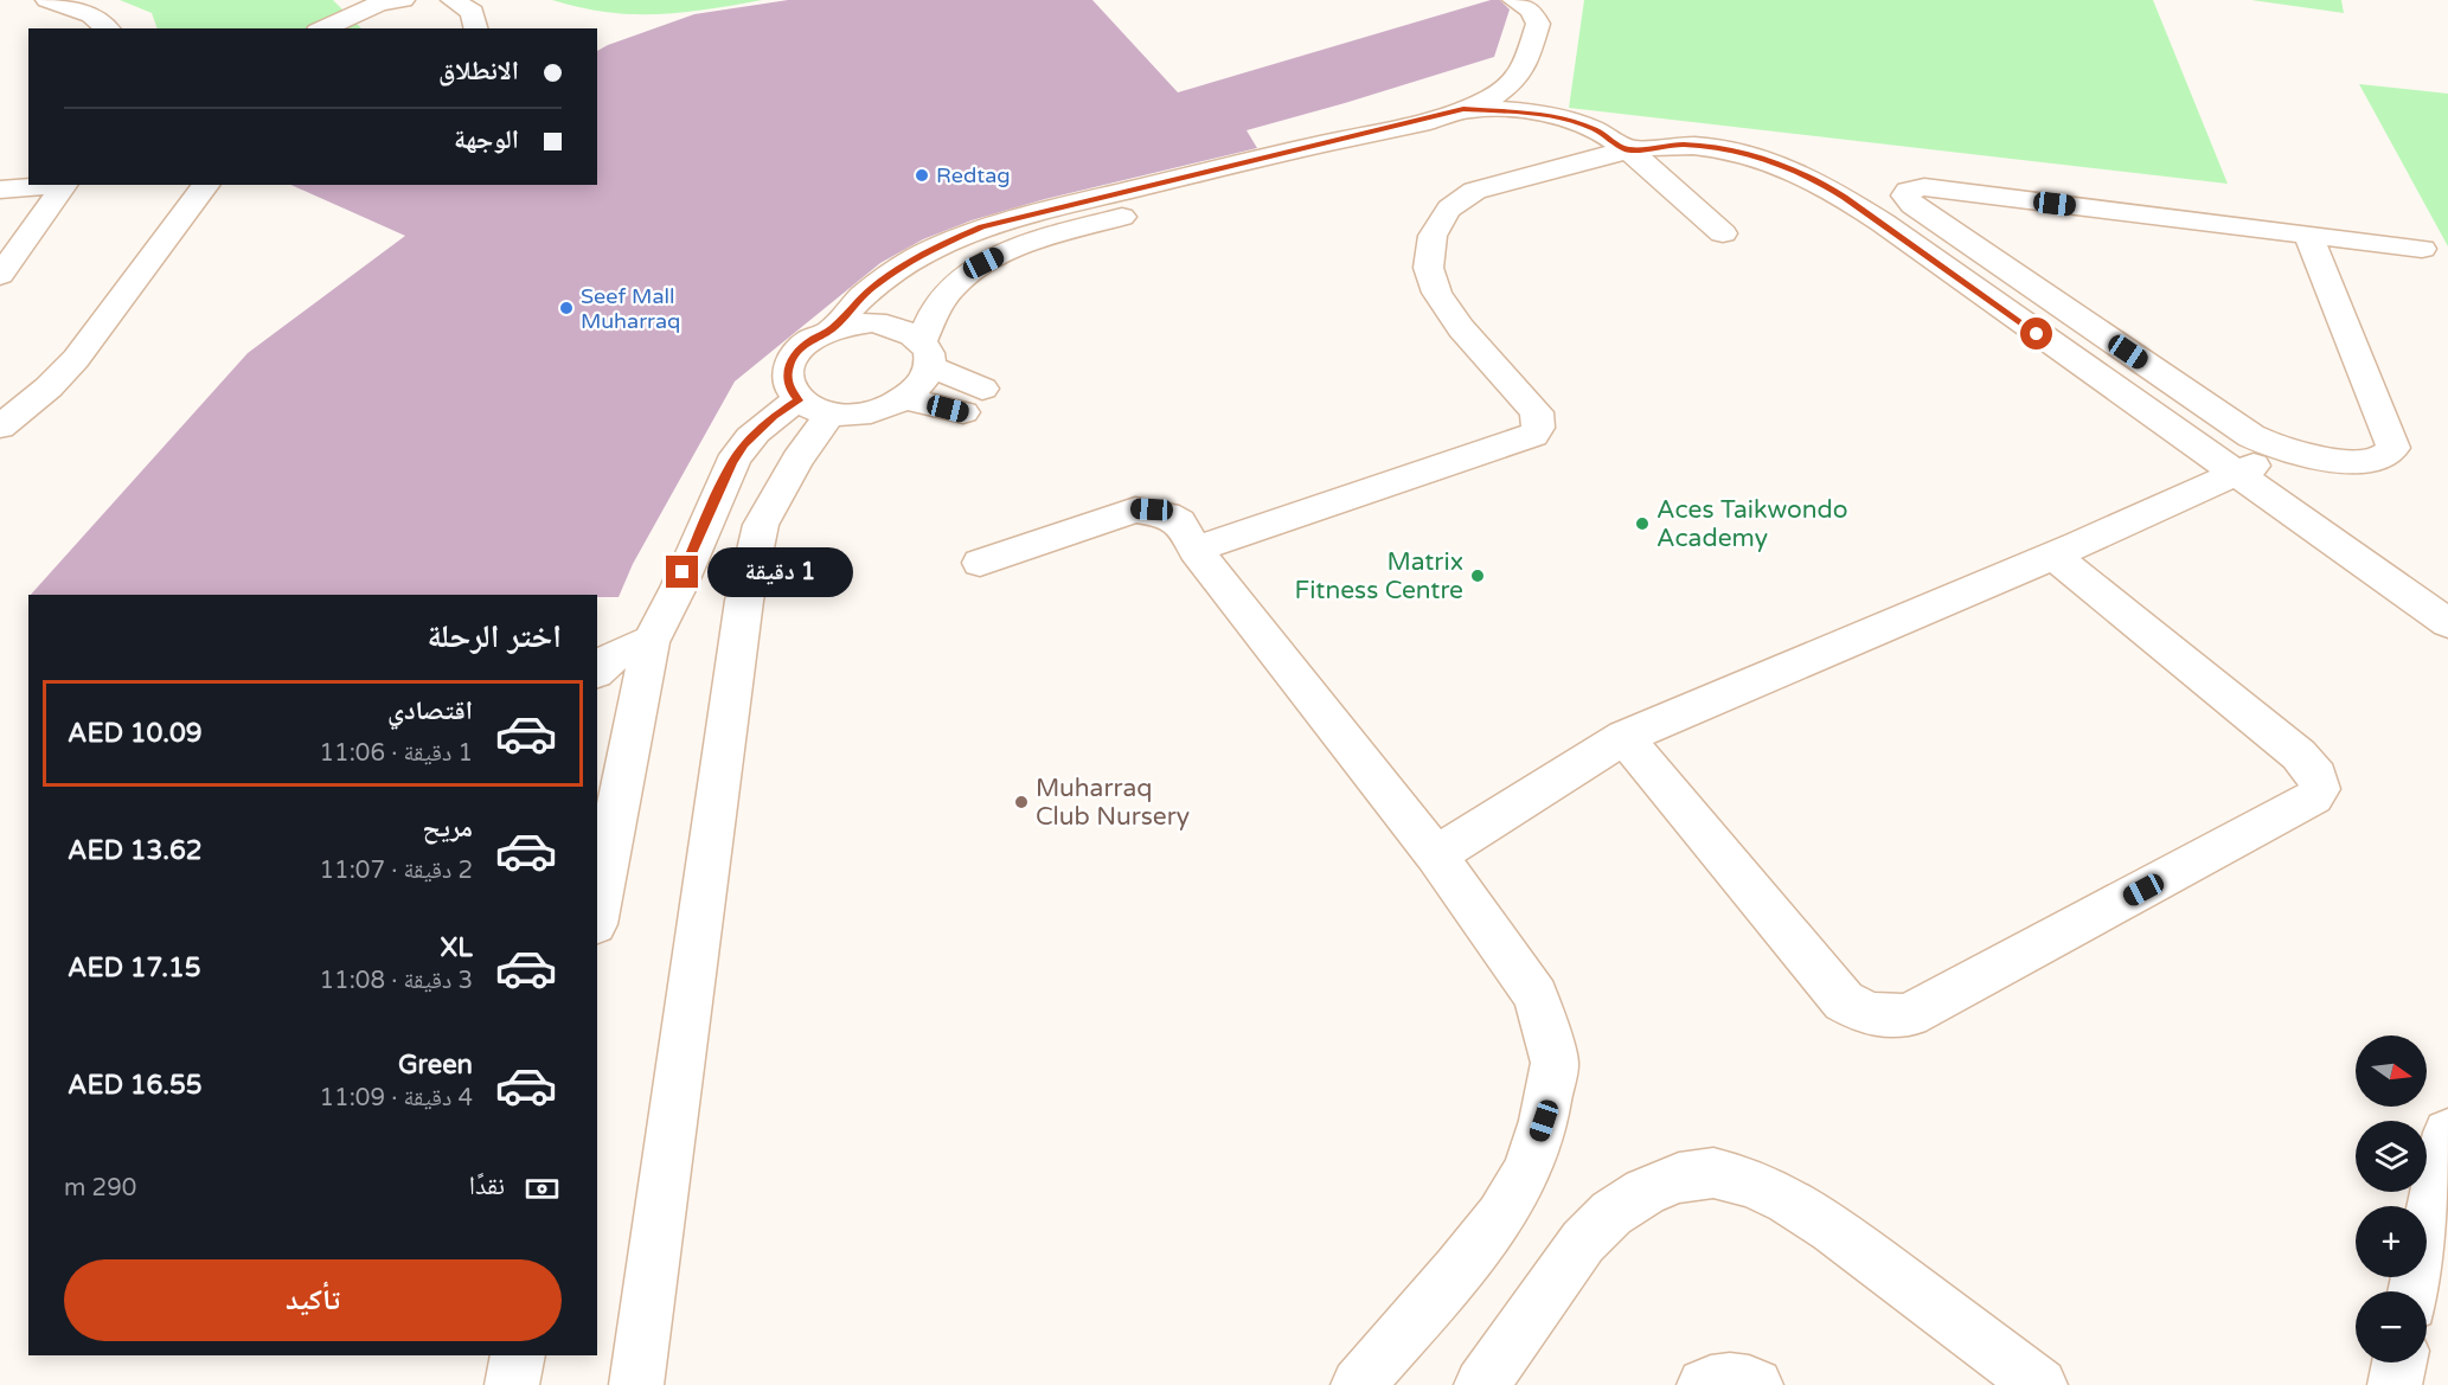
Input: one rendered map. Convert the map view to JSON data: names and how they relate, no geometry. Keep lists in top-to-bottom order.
{
  "places": [
    "Redtag",
    "Seef Mall Muharraq",
    "Aces Taikwondo Academy",
    "Matrix Fitness Centre",
    "Muharraq Club Nursery"
  ],
  "north": "right",
  "page": {
    "banner": ["الانطلاق", "الوجهة"],
    "bubble": "1 دقيقة",
    "heading": "اختر الرحلة",
    "list": [
      {
        "name": "اقتصادي",
        "note": "1 دقيقة · 11:06",
        "value": "AED 10.09"
      },
      {
        "name": "مريح",
        "note": "2 دقيقة · 11:07",
        "value": "AED 13.62"
      },
      {
        "name": "XL",
        "note": "3 دقيقة · 11:08",
        "value": "AED 17.15"
      },
      {
        "name": "Green",
        "note": "4 دقيقة · 11:09",
        "value": "AED 16.55"
      }
    ],
    "map_buttons": ["+", "−"],
    "pay": ["نقدًا", "290 m"],
    "buttons": "تأكيد"
  }
}
